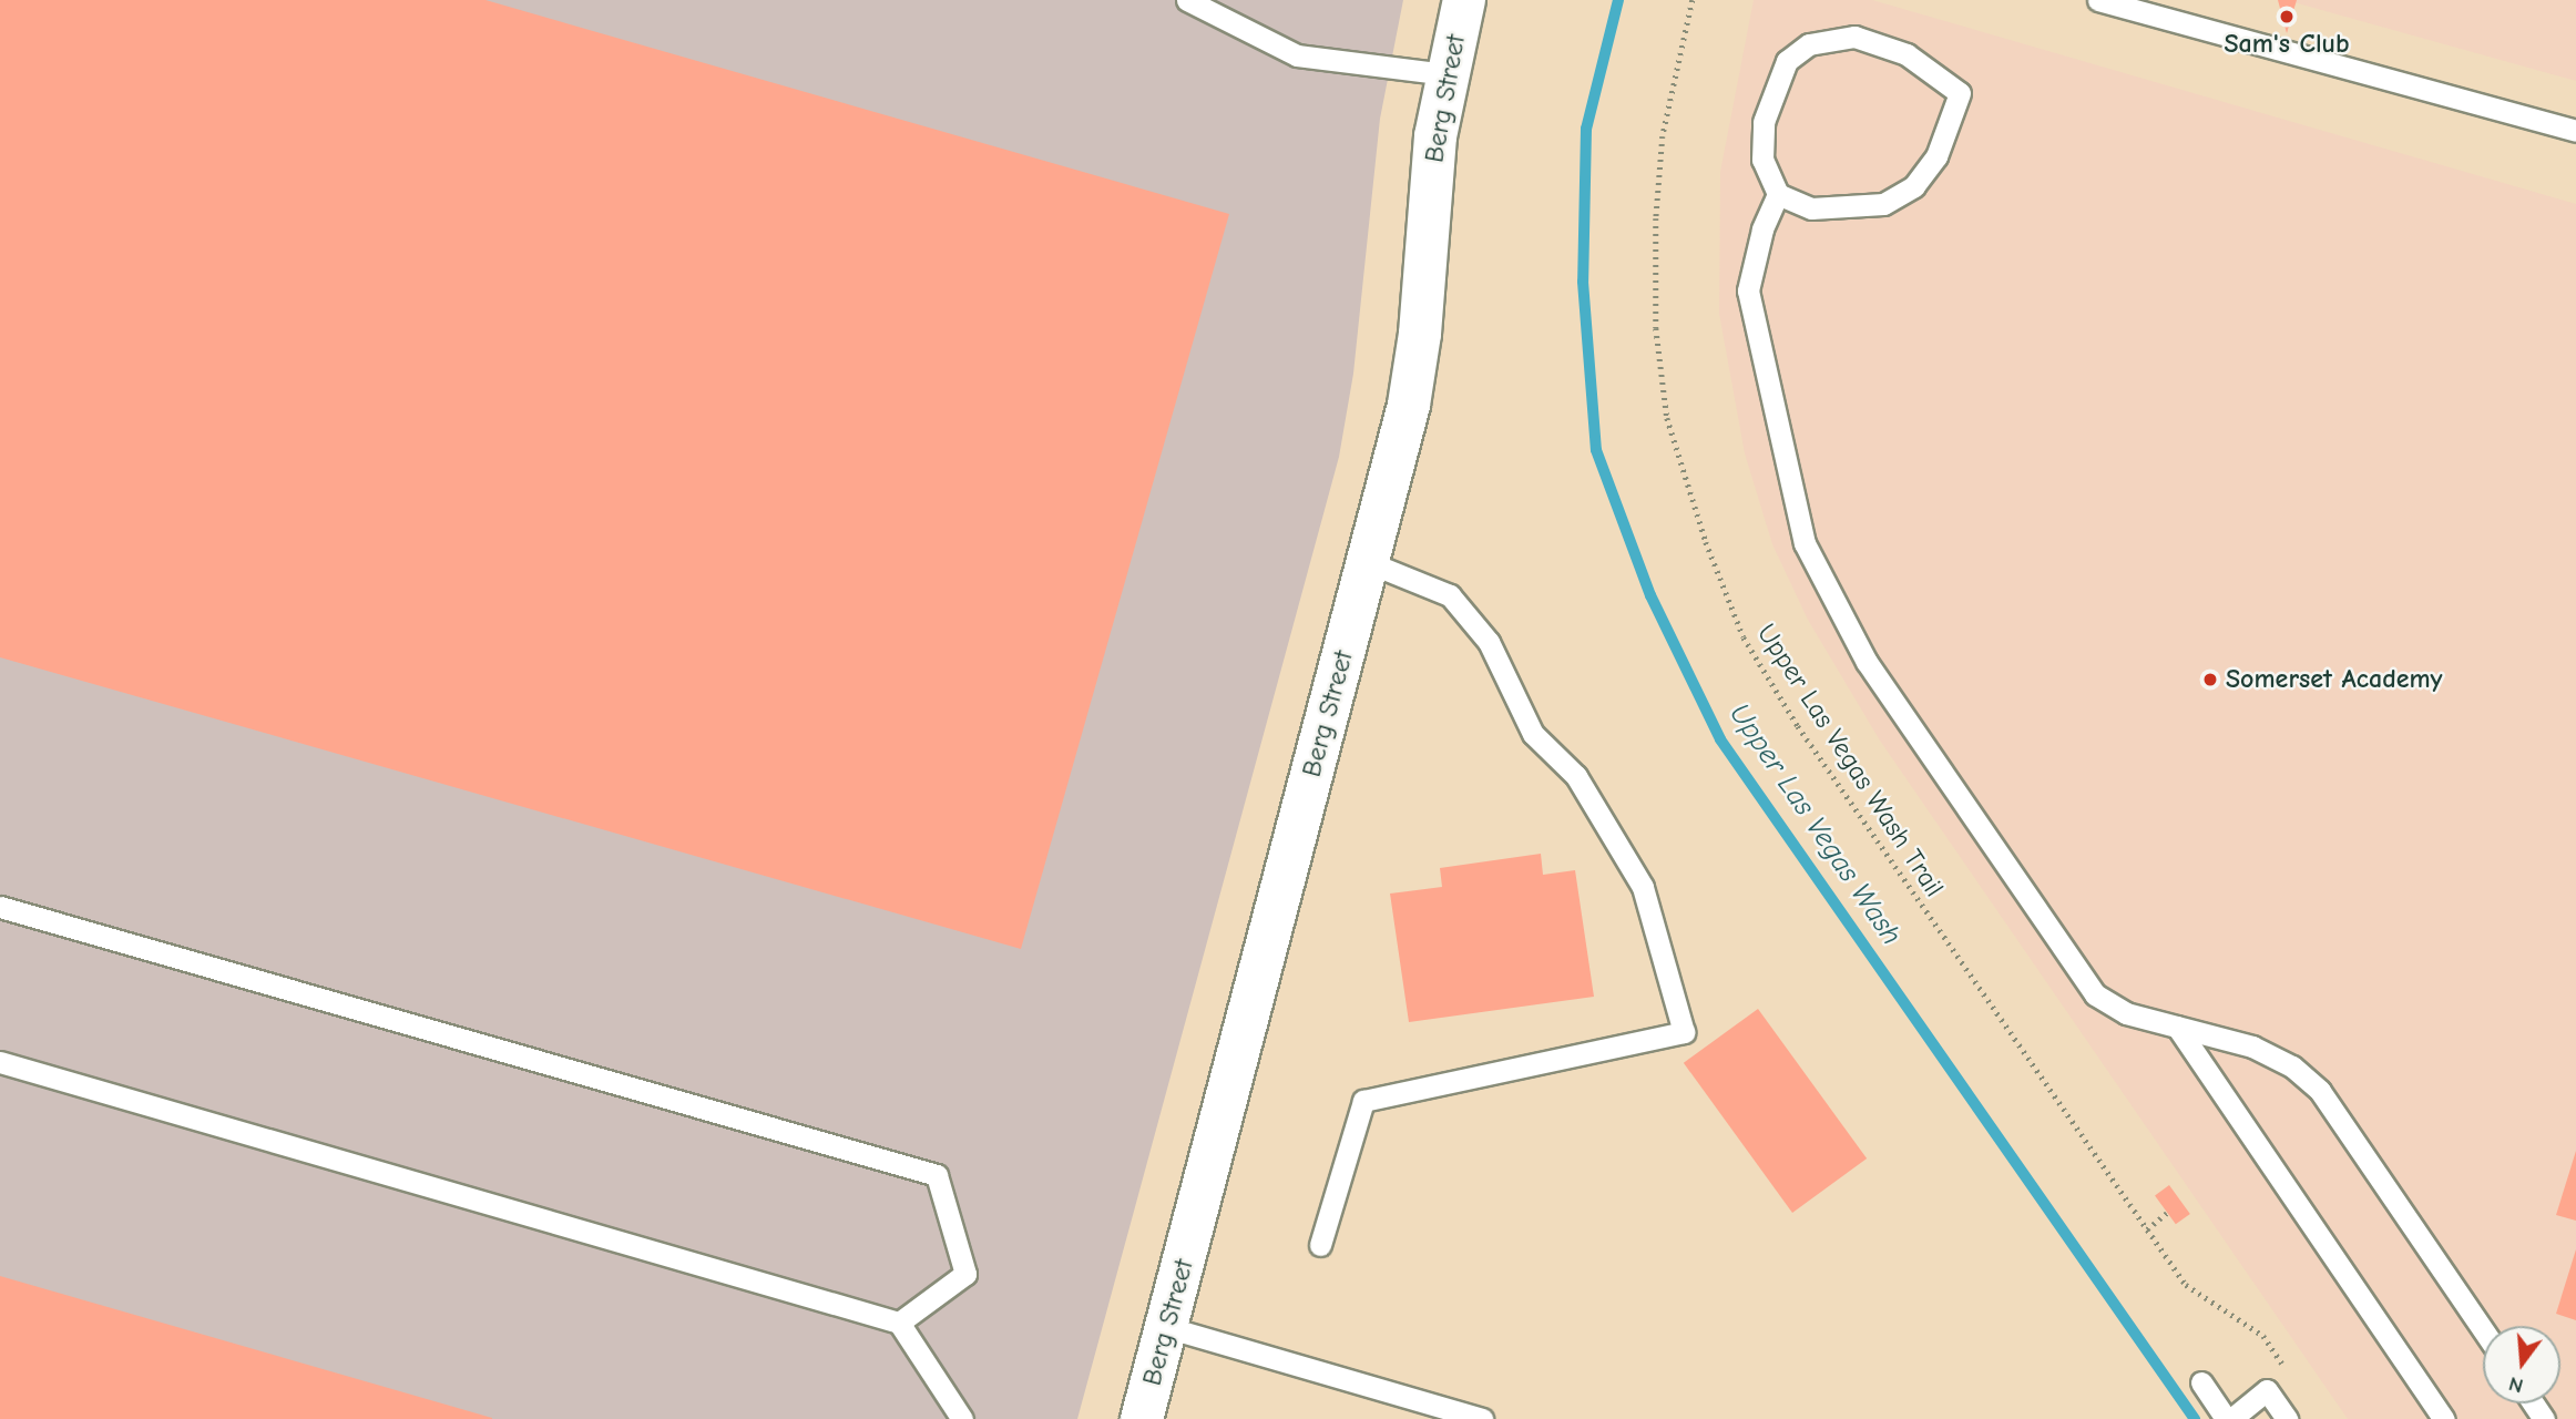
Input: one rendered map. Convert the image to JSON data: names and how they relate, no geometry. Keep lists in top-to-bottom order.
{
  "streets": {
    "street": ["Berg Street"],
    "path": ["Upper Las Vegas Wash Trail"]
  },
  "water": ["Upper Las Vegas Wash"],
  "places": ["Sam's Club", "Somerset Academy"],
  "north": "bottom"
}
